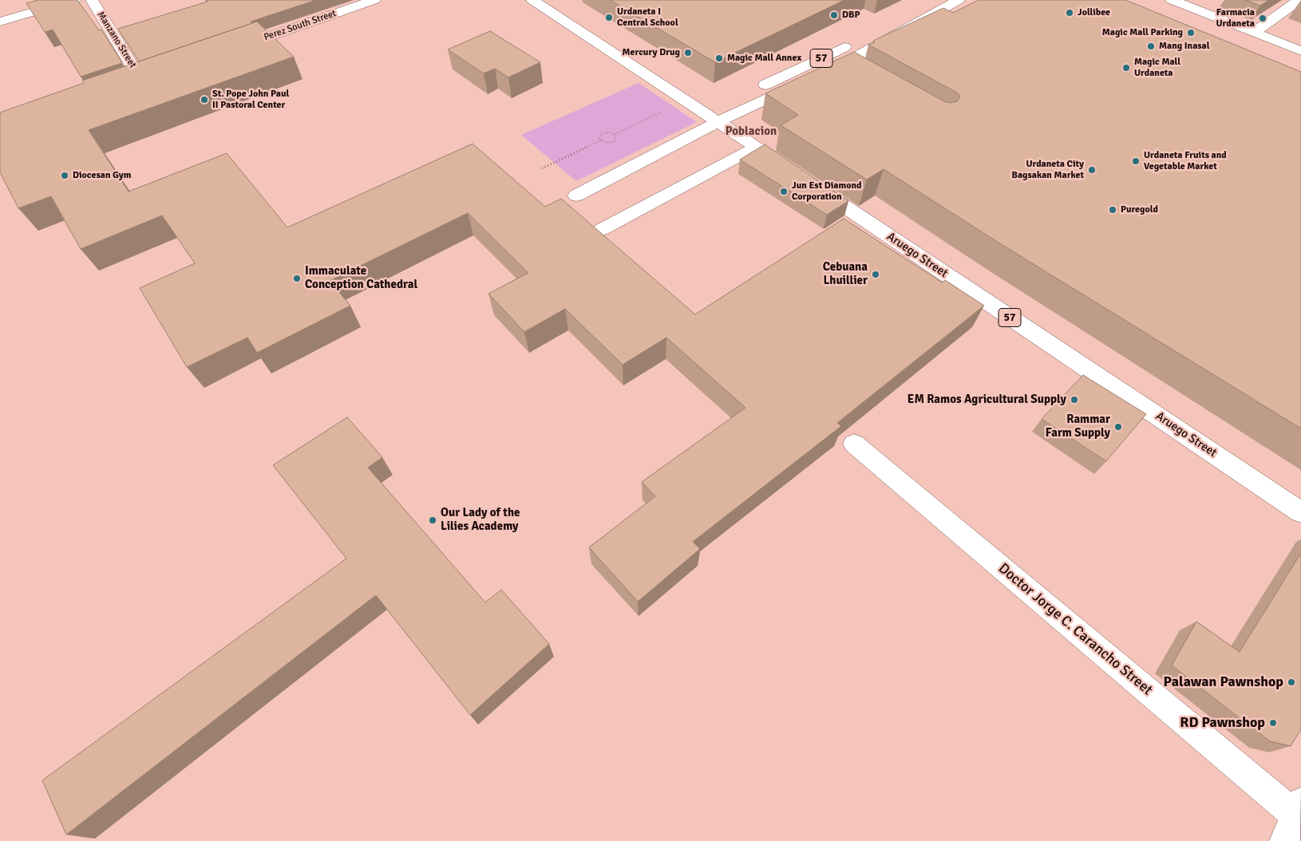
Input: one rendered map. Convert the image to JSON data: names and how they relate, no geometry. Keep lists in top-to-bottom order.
{
  "streets": {
    "main road": [
      "Perez South Street",
      "Manzano Street",
      "57",
      "Aruego Street",
      "Doctor Jorge C. Carancho Street"
    ]
  },
  "districts": ["Poblacion"],
  "places": [
    "Jollibee",
    "DBP",
    "Urdaneta I Central School",
    "Farmacia Urdaneta",
    "Magic Mall Parking",
    "Mang Inasal",
    "Mercury Drug",
    "Magic Mall Annex",
    "Magic Mall Urdaneta",
    "St. Pope John Paul II Pastoral Center",
    "Urdaneta Fruits and Vegetable Market",
    "Urdaneta City Bagsakan Market",
    "Diocesan Gym",
    "Jun Est Diamond Corporation",
    "Puregold",
    "Cebuana Lhuillier",
    "Immaculate Conception Cathedral",
    "EM Ramos Agricultural Supply",
    "Rammar Farm Supply",
    "Our Lady of the Lilies Academy",
    "Palawan Pawnshop",
    "RD Pawnshop"
  ]
}
